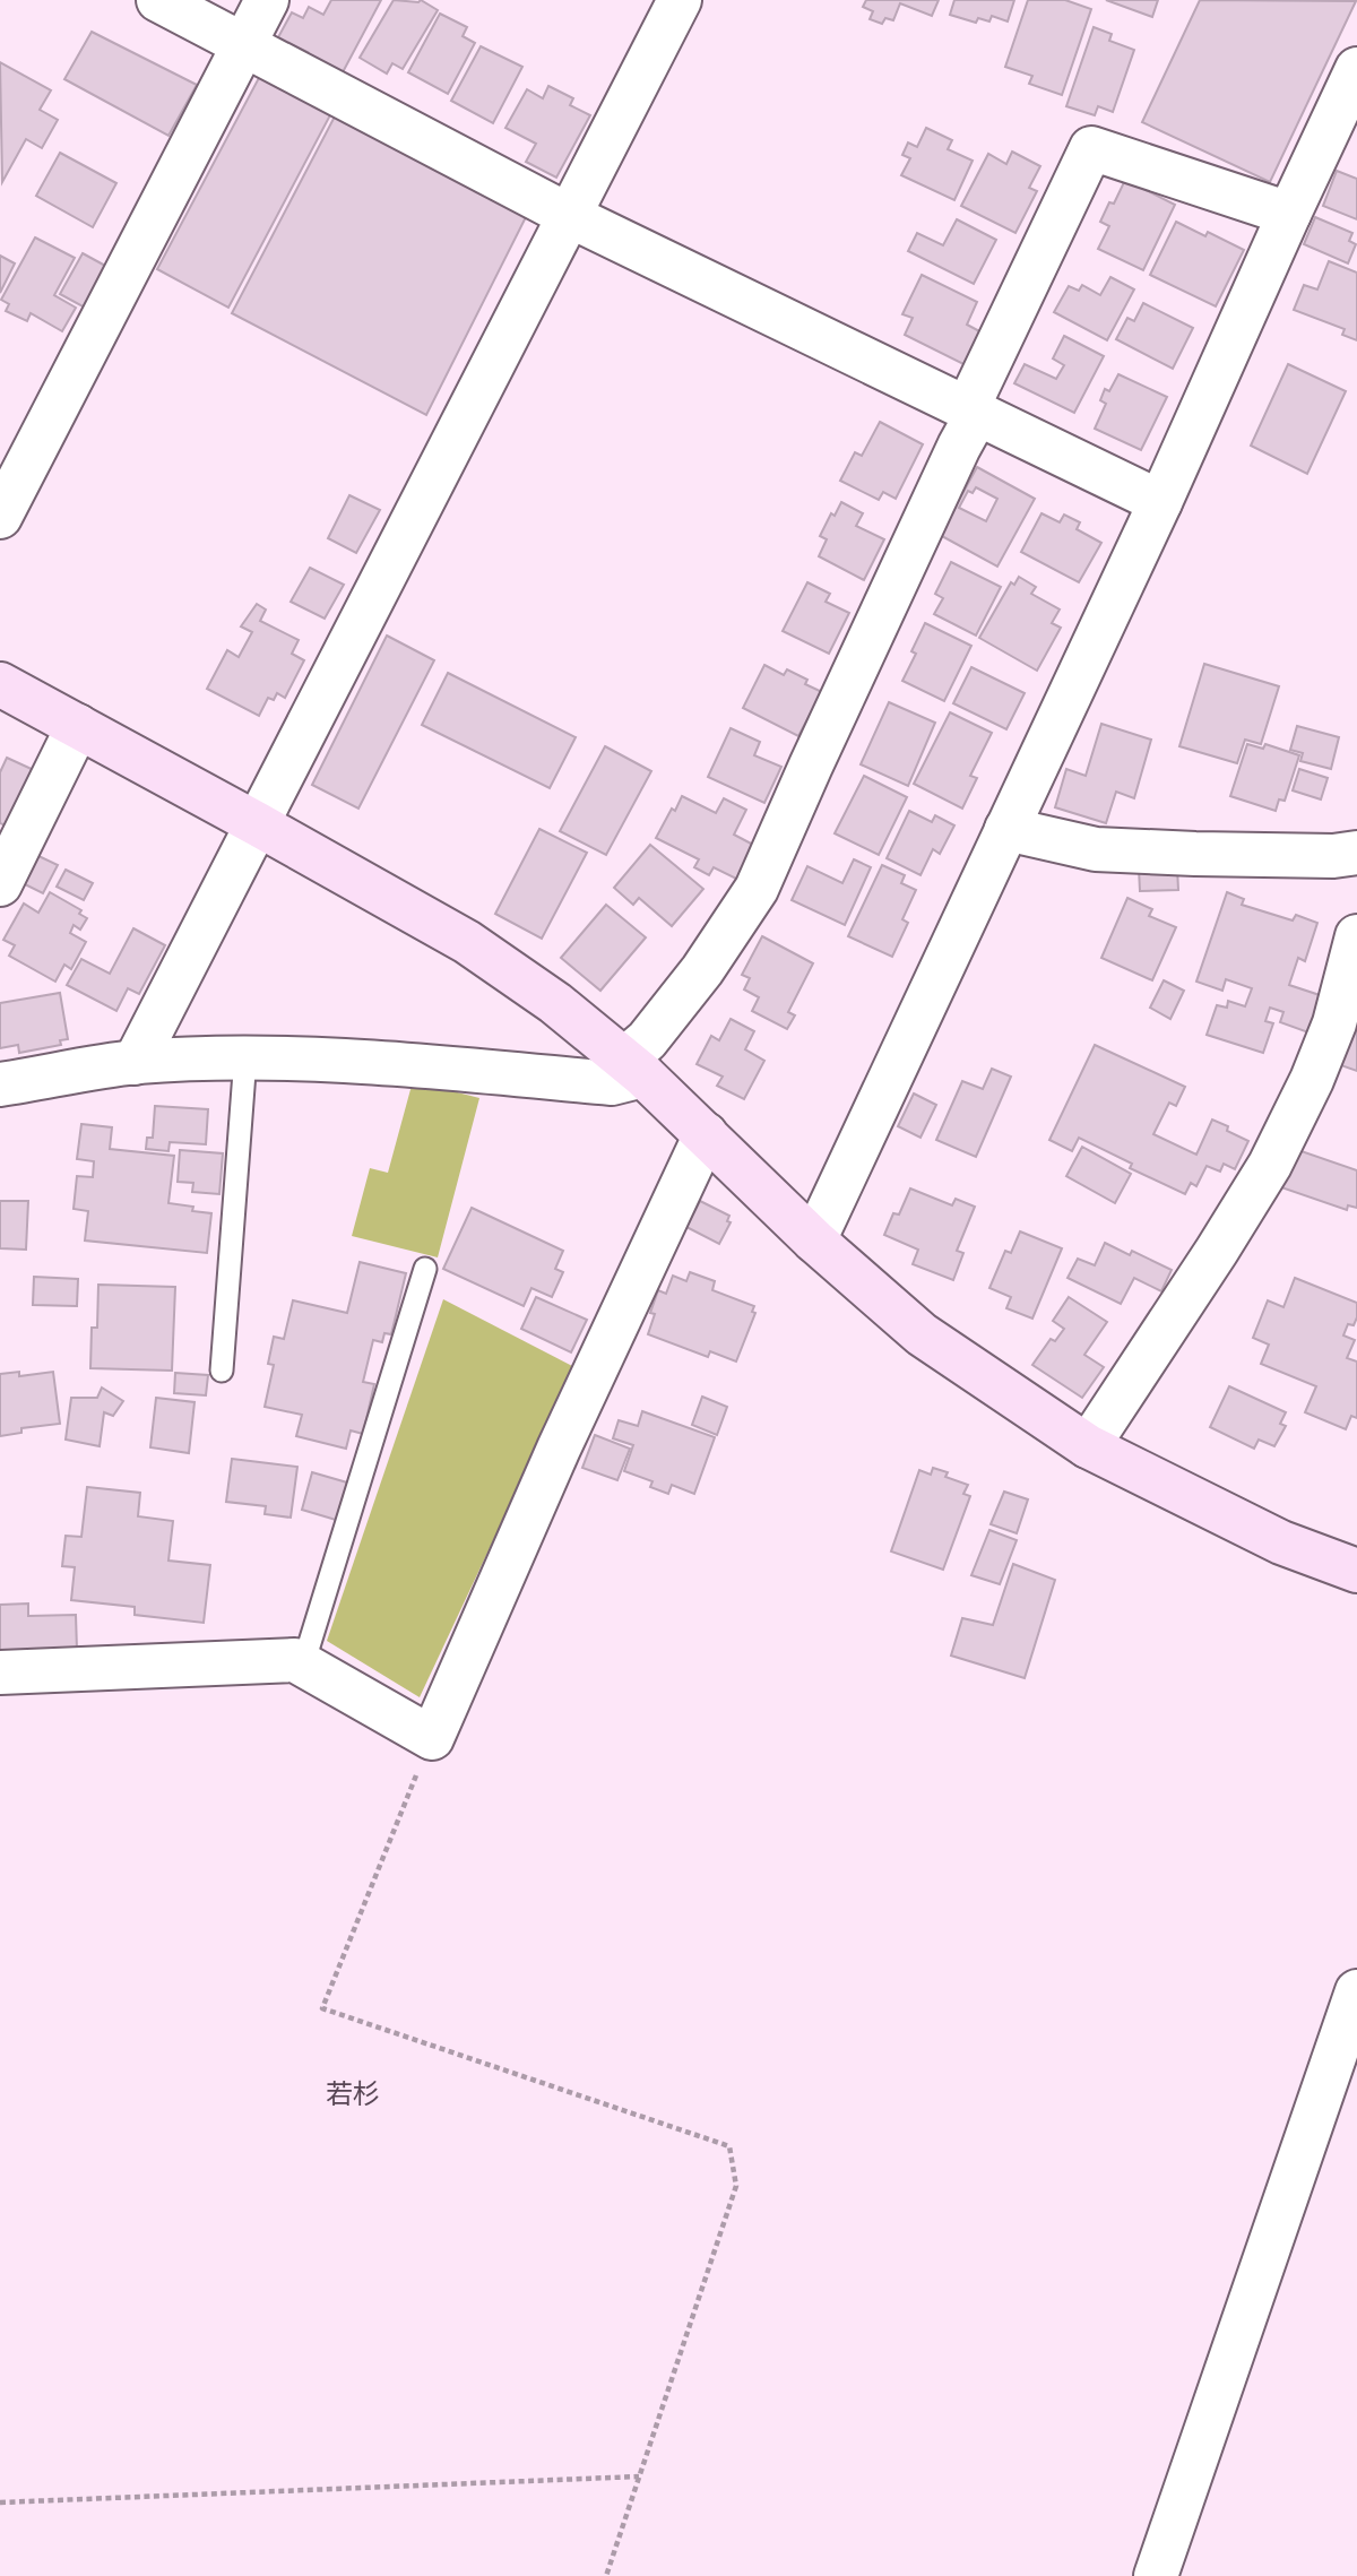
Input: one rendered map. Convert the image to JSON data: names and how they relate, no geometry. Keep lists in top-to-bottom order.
{
  "districts": ["若杉"]
}
